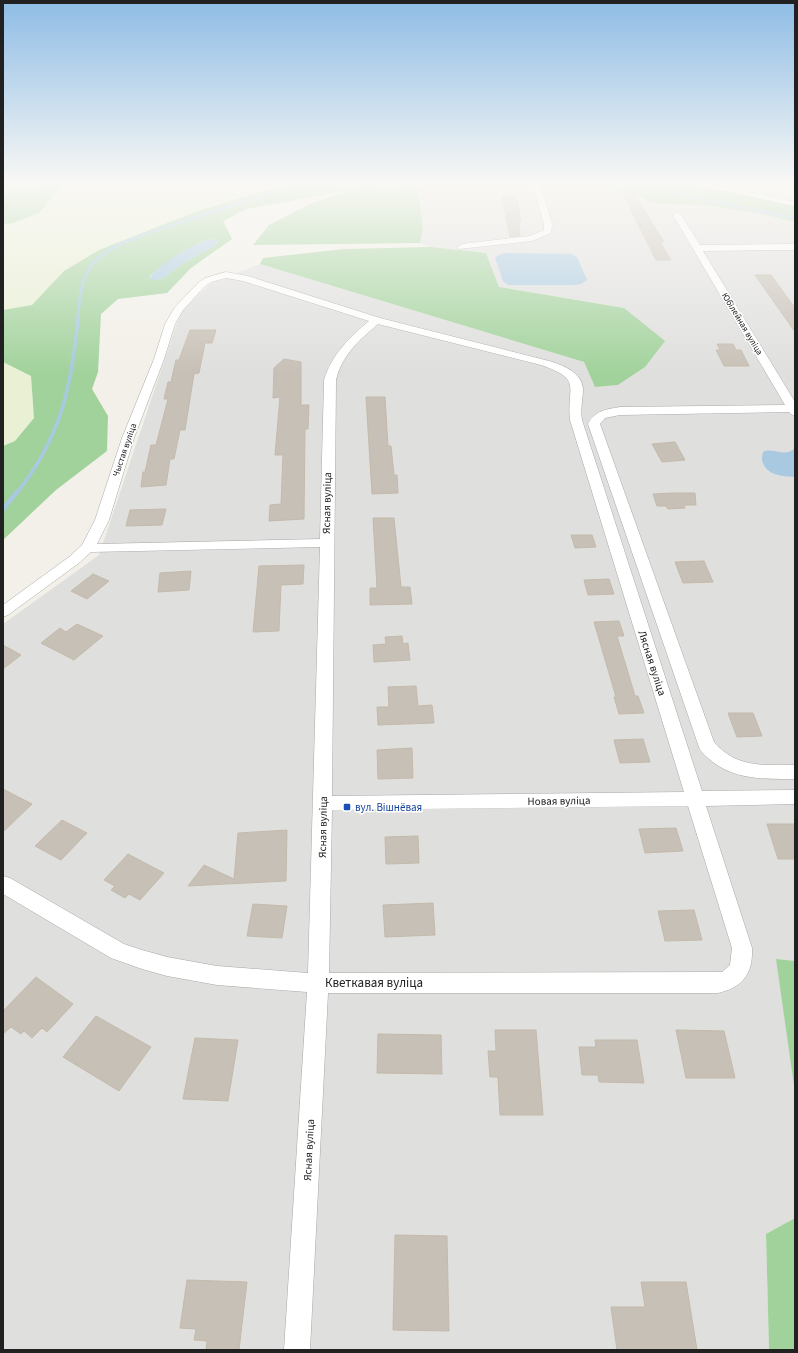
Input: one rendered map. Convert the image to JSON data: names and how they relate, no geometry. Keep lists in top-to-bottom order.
{
  "streets": {
    "street": [
      "Юбілейная вуліца",
      "Чыстая вуліца",
      "Ясная вуліца",
      "Лясная вуліца",
      "Новая вуліца",
      "Кветкавая вуліца"
    ]
  },
  "crossings": [
    ["Юбілейная вуліца", "Лясная вуліца"],
    ["Чыстая вуліца", "Ясная вуліца"],
    ["Чыстая вуліца", "Лясная вуліца"],
    ["Ясная вуліца", "Лясная вуліца"],
    ["Ясная вуліца", "Новая вуліца"],
    ["Ясная вуліца", "Кветкавая вуліца"],
    ["Лясная вуліца", "Новая вуліца"],
    ["Лясная вуліца", "Кветкавая вуліца"]
  ],
  "places": {
    "transit": ["вул. Вішнёвая"]
  }
}
